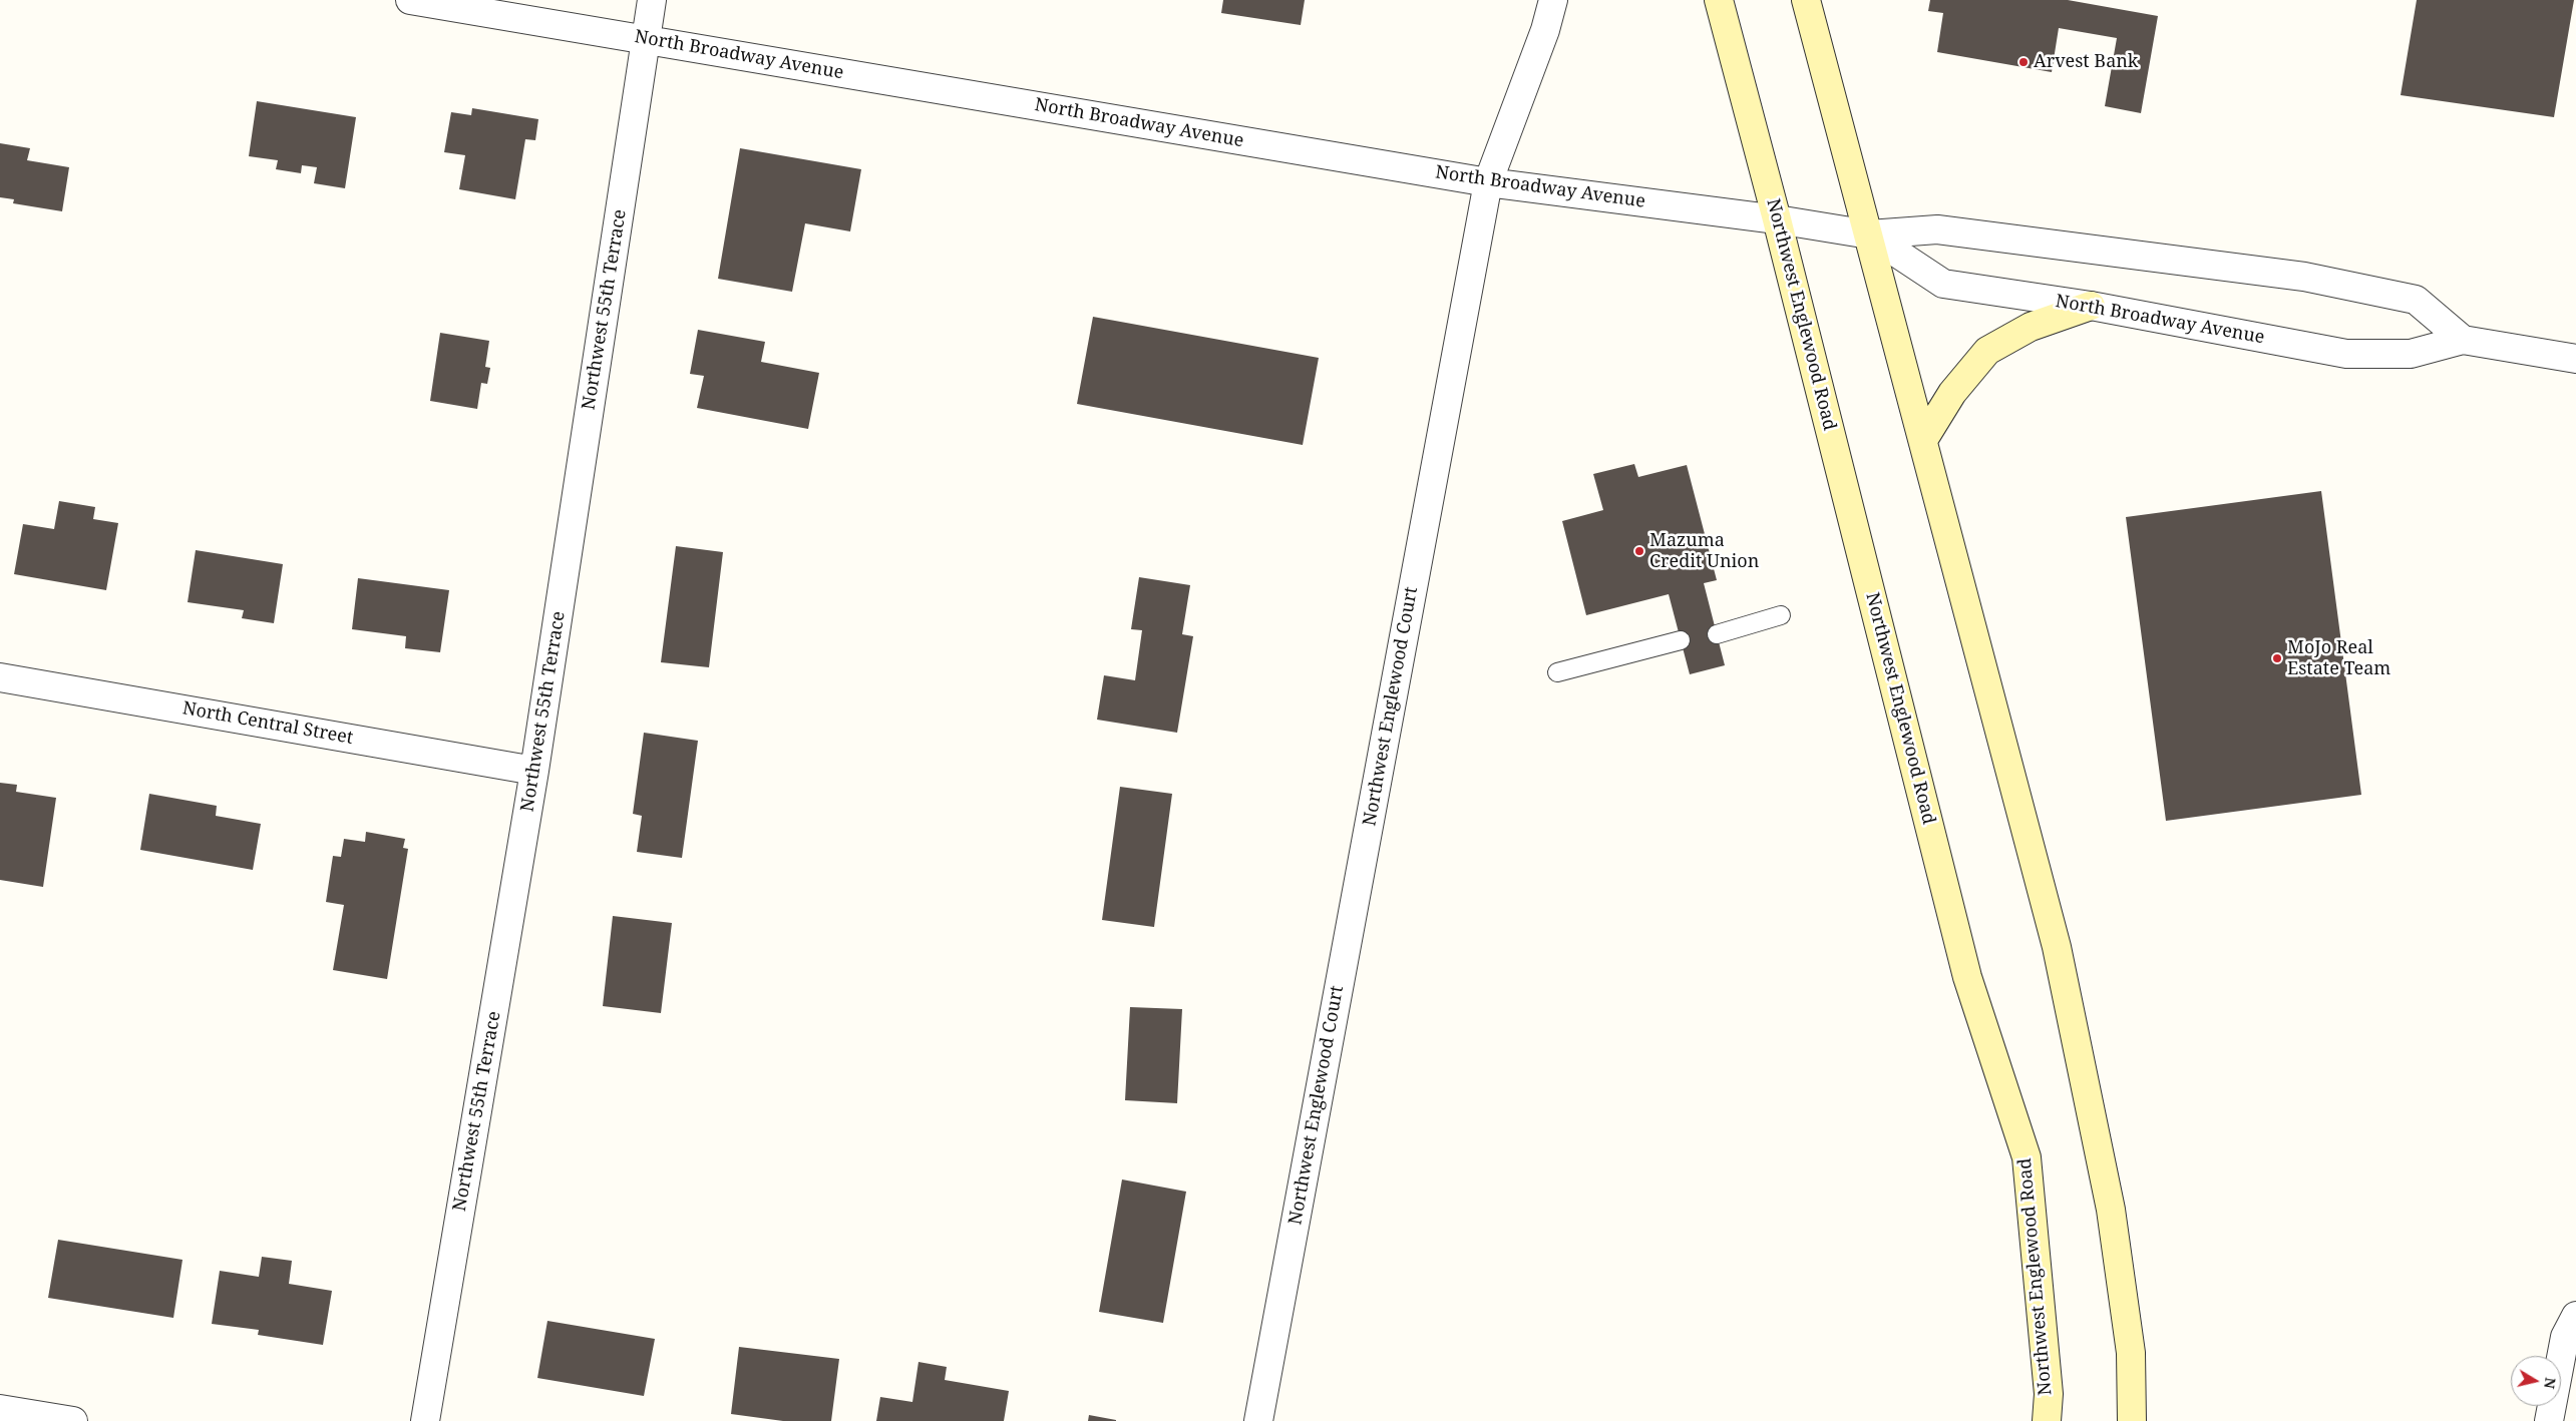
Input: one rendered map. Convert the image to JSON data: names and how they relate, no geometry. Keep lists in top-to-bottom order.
{
  "streets": {
    "main road": ["Northwest Englewood Road"],
    "street": [
      "North Broadway Avenue",
      "Northwest 55th Terrace",
      "Northwest Englewood Court",
      "North Central Street"
    ]
  },
  "crossings": [
    ["North Broadway Avenue", "Northwest 55th Terrace"],
    ["North Broadway Avenue", "Northwest Englewood Road"],
    ["North Broadway Avenue", "Northwest Englewood Court"],
    ["Northwest 55th Terrace", "North Central Street"]
  ],
  "places": ["Arvest Bank", "Mazuma Credit Union", "MoJo Real Estate Team"],
  "north": "right"
}
